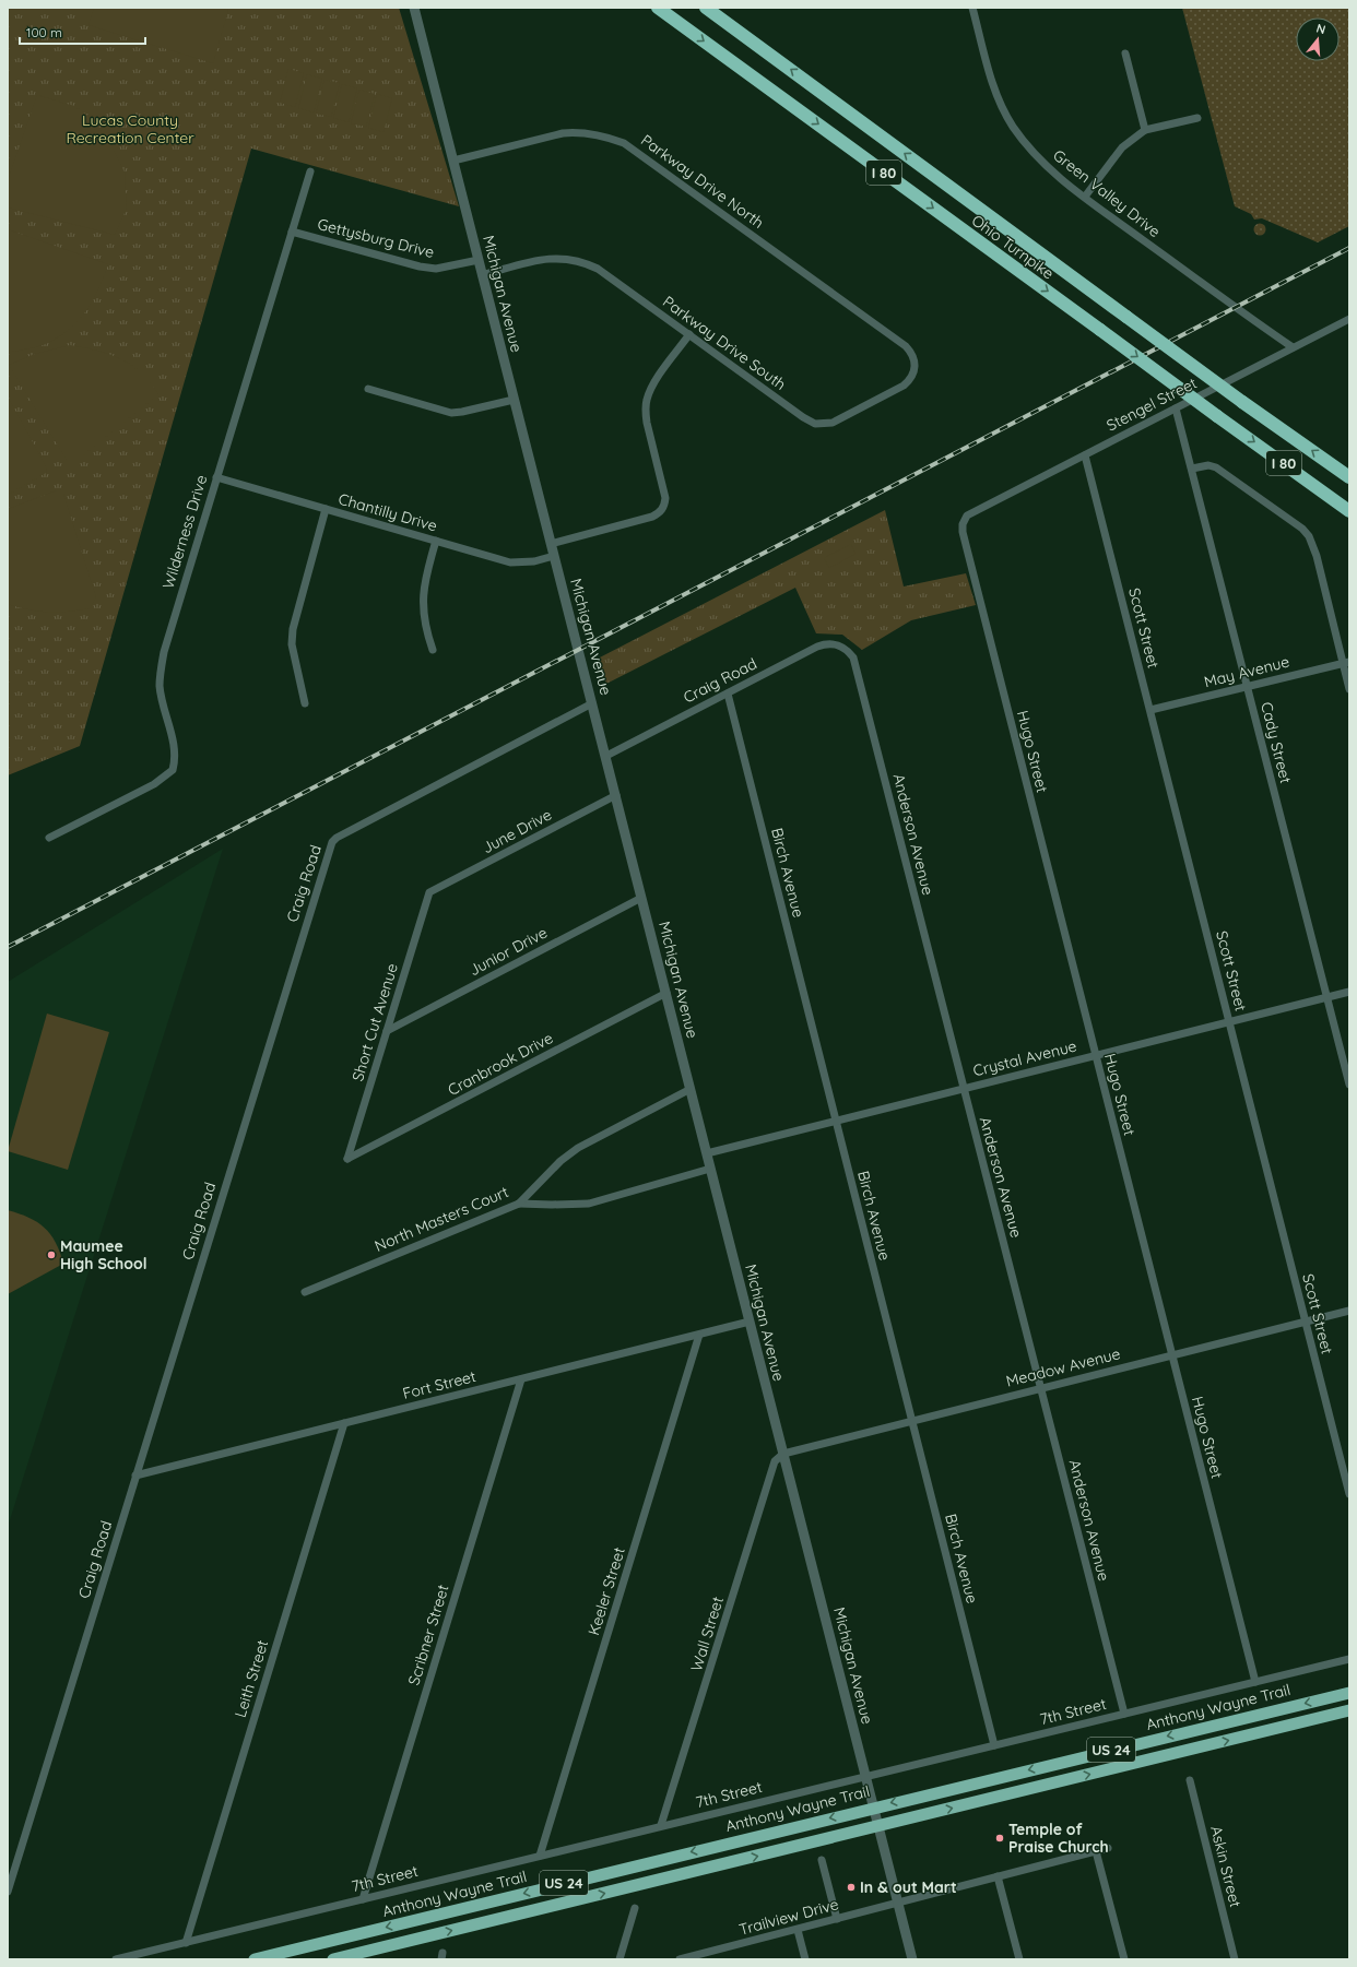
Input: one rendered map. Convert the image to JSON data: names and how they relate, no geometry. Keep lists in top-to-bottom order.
{
  "streets": {
    "highway": [
      "I 80",
      "Ohio Turnpike",
      "Anthony Wayne Trail",
      "US 24"
    ],
    "street": [
      "Parkway Drive North",
      "Green Valley Drive",
      "Gettysburg Drive",
      "Michigan Avenue",
      "Parkway Drive South",
      "Stengel Street",
      "Chantilly Drive",
      "Wilderness Drive",
      "Scott Street",
      "May Avenue",
      "Craig Road",
      "Cady Street",
      "Hugo Street",
      "June Drive",
      "Anderson Avenue",
      "Birch Avenue",
      "Junior Drive",
      "Short Cut Avenue",
      "Crystal Avenue",
      "Cranbrook Drive",
      "North Masters Court",
      "Meadow Avenue",
      "Fort Street",
      "Keeler Street",
      "Wall Street",
      "Scribner Street",
      "Leith Street",
      "7th Street",
      "Askin Street",
      "Trailview Drive"
    ]
  },
  "crossings": [
    ["Parkway Drive North", "Michigan Avenue"],
    ["Parkway Drive North", "Parkway Drive South"],
    ["Green Valley Drive", "Stengel Street"],
    ["Gettysburg Drive", "Michigan Avenue"],
    ["Gettysburg Drive", "Wilderness Drive"],
    ["Michigan Avenue", "Parkway Drive South"],
    ["Michigan Avenue", "Chantilly Drive"],
    ["Michigan Avenue", "Craig Road"],
    ["Michigan Avenue", "June Drive"],
    ["Michigan Avenue", "Junior Drive"],
    ["Michigan Avenue", "Crystal Avenue"],
    ["Michigan Avenue", "Cranbrook Drive"],
    ["Michigan Avenue", "North Masters Court"],
    ["Michigan Avenue", "Meadow Avenue"],
    ["Michigan Avenue", "Fort Street"],
    ["Michigan Avenue", "Wall Street"],
    ["Michigan Avenue", "Anthony Wayne Trail"],
    ["Michigan Avenue", "7th Street"],
    ["Michigan Avenue", "US 24"],
    ["Michigan Avenue", "Trailview Drive"],
    ["Stengel Street", "Scott Street"],
    ["Stengel Street", "Cady Street"],
    ["Stengel Street", "Hugo Street"],
    ["Chantilly Drive", "Wilderness Drive"],
    ["Scott Street", "May Avenue"],
    ["Scott Street", "Crystal Avenue"],
    ["Scott Street", "Meadow Avenue"],
    ["May Avenue", "Cady Street"],
    ["Craig Road", "Anderson Avenue"],
    ["Craig Road", "Birch Avenue"],
    ["Craig Road", "Fort Street"],
    ["Cady Street", "Crystal Avenue"],
    ["Hugo Street", "Crystal Avenue"],
    ["Hugo Street", "Meadow Avenue"],
    ["Hugo Street", "7th Street"],
    ["June Drive", "Short Cut Avenue"],
    ["Anderson Avenue", "Crystal Avenue"],
    ["Anderson Avenue", "Meadow Avenue"],
    ["Anderson Avenue", "7th Street"],
    ["Birch Avenue", "Crystal Avenue"],
    ["Birch Avenue", "Meadow Avenue"],
    ["Birch Avenue", "7th Street"],
    ["Junior Drive", "Short Cut Avenue"],
    ["Short Cut Avenue", "Cranbrook Drive"],
    ["Meadow Avenue", "Wall Street"],
    ["Fort Street", "Keeler Street"],
    ["Fort Street", "Scribner Street"],
    ["Fort Street", "Leith Street"],
    ["Keeler Street", "7th Street"],
    ["Wall Street", "7th Street"],
    ["Scribner Street", "7th Street"],
    ["Leith Street", "7th Street"]
  ],
  "parks": ["Lucas County Recreation Center"],
  "places": ["Maumee High School", "Temple of Praise Church", "In & out Mart"],
  "scale_bar": "100 m",
  "north": "top"
}
